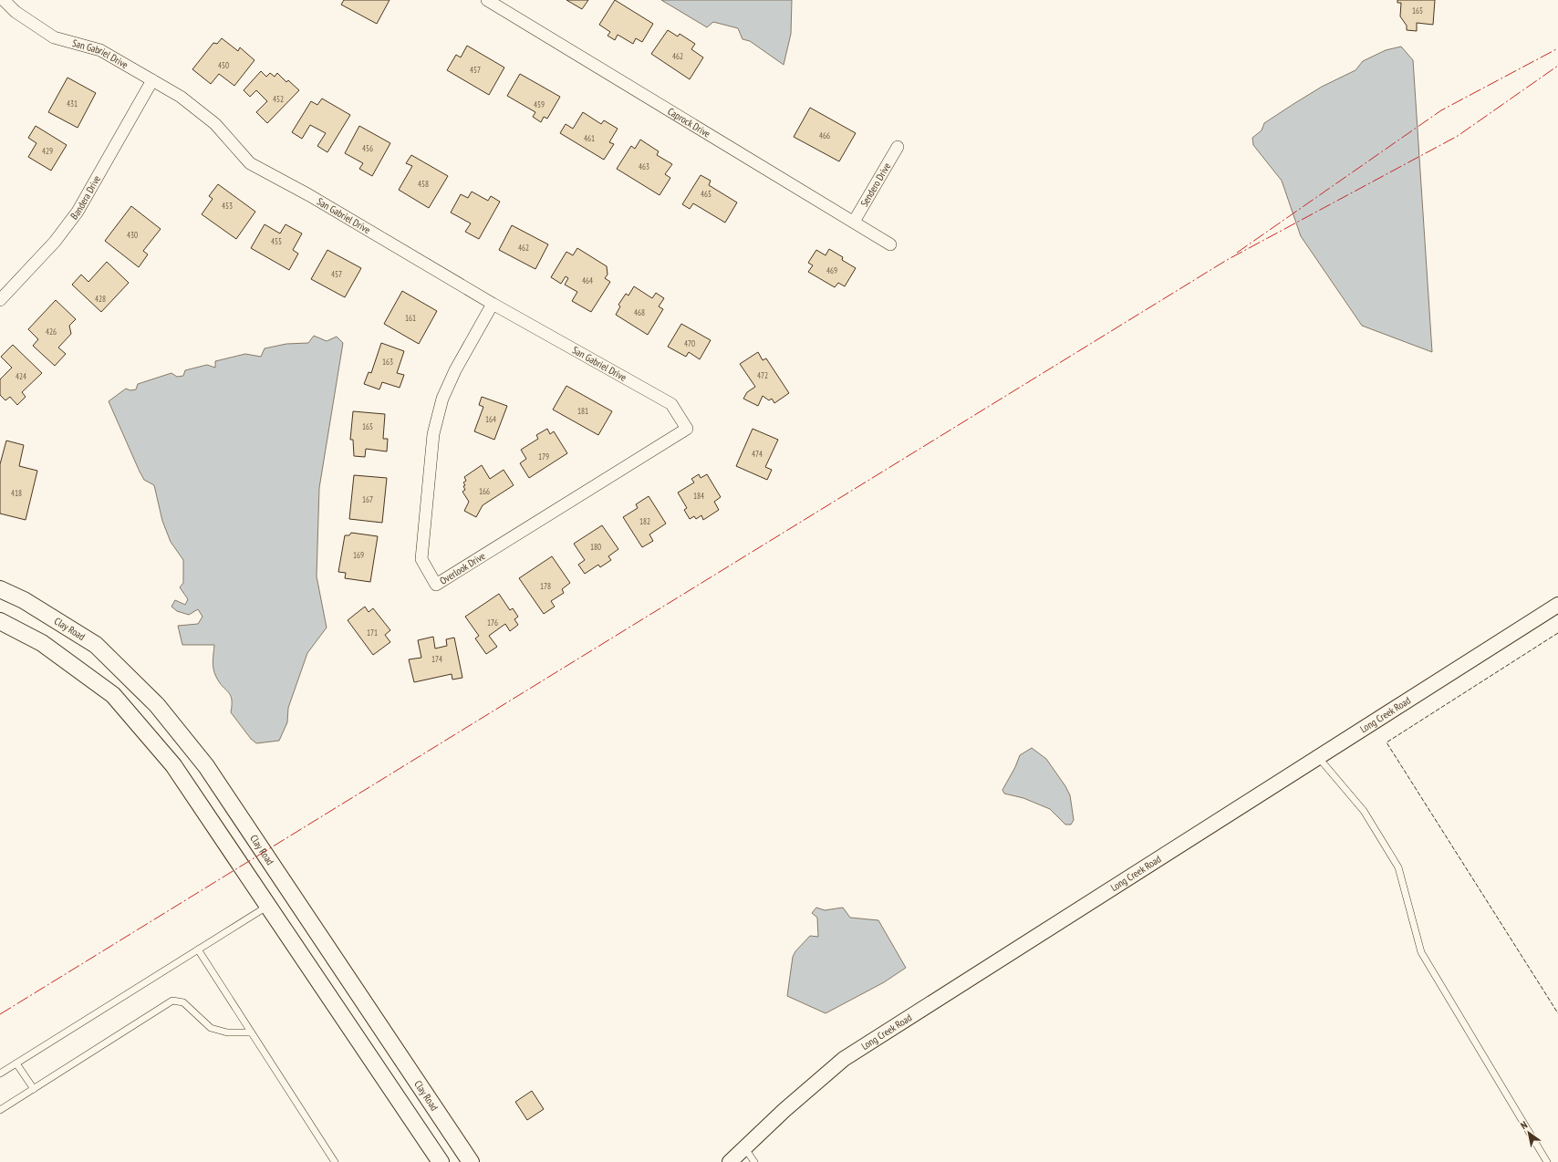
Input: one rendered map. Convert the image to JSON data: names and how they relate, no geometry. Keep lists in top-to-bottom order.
{
  "streets": {
    "main road": ["Clay Road"],
    "street": [
      "San Gabriel Drive",
      "Caprock Drive",
      "Sendero Drive",
      "Bandera Drive",
      "Overlook Drive",
      "Long Creek Road"
    ]
  },
  "crossings": [
    ["San Gabriel Drive", "Bandera Drive"],
    ["San Gabriel Drive", "Overlook Drive"],
    ["Caprock Drive", "Sendero Drive"]
  ],
  "house_numbers": [
    "165",
    "462",
    "450",
    "457",
    "452",
    "431",
    "459",
    "466",
    "461",
    "456",
    "429",
    "463",
    "458",
    "465",
    "453",
    "430",
    "455",
    "462",
    "469",
    "457",
    "464",
    "428",
    "468",
    "161",
    "426",
    "470",
    "163",
    "472",
    "424",
    "181",
    "164",
    "165",
    "474",
    "179",
    "166",
    "418",
    "184",
    "167",
    "182",
    "180",
    "169",
    "178",
    "176",
    "171",
    "174"
  ],
  "north": "top left"
}
